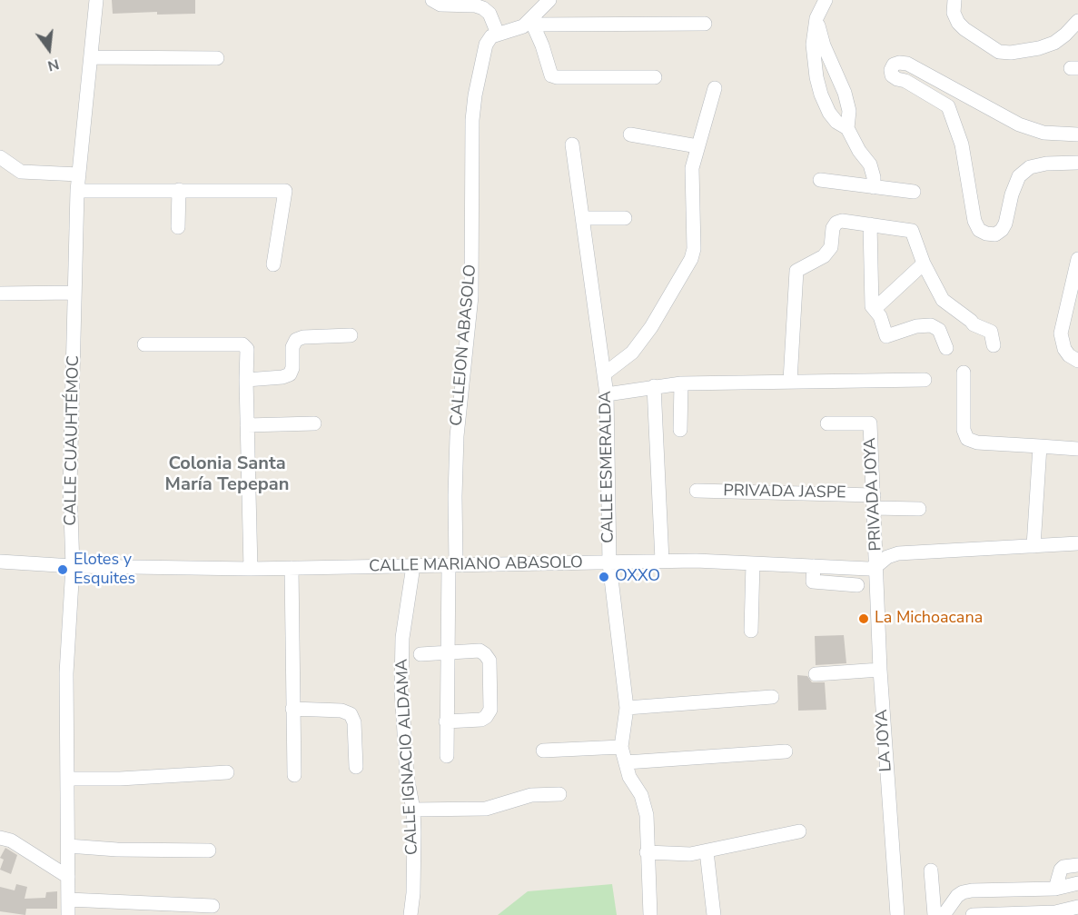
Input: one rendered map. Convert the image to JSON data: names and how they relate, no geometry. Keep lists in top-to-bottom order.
{
  "streets": {
    "street": [
      "CALLEJON ABASOLO",
      "CALLE CUAUHTÉMOC",
      "CALLE ESMERALDA",
      "PRIVADA JASPE",
      "PRIVADA JOYA",
      "CALLE MARIANO ABASOLO",
      "LA JOYA",
      "CALLE IGNACIO ALDAMA"
    ]
  },
  "crossings": [
    ["CALLEJON ABASOLO", "CALLE MARIANO ABASOLO"],
    ["CALLE CUAUHTÉMOC", "CALLE MARIANO ABASOLO"],
    ["CALLE ESMERALDA", "CALLE MARIANO ABASOLO"],
    ["PRIVADA JASPE", "PRIVADA JOYA"],
    ["PRIVADA JOYA", "CALLE MARIANO ABASOLO"],
    ["PRIVADA JOYA", "LA JOYA"],
    ["CALLE MARIANO ABASOLO", "LA JOYA"],
    ["CALLE MARIANO ABASOLO", "CALLE IGNACIO ALDAMA"]
  ],
  "districts": ["Colonia Santa María Tepepan"],
  "places": ["Elotes y Esquites", "OXXO", "La Michoacana"],
  "north": "bottom"
}
